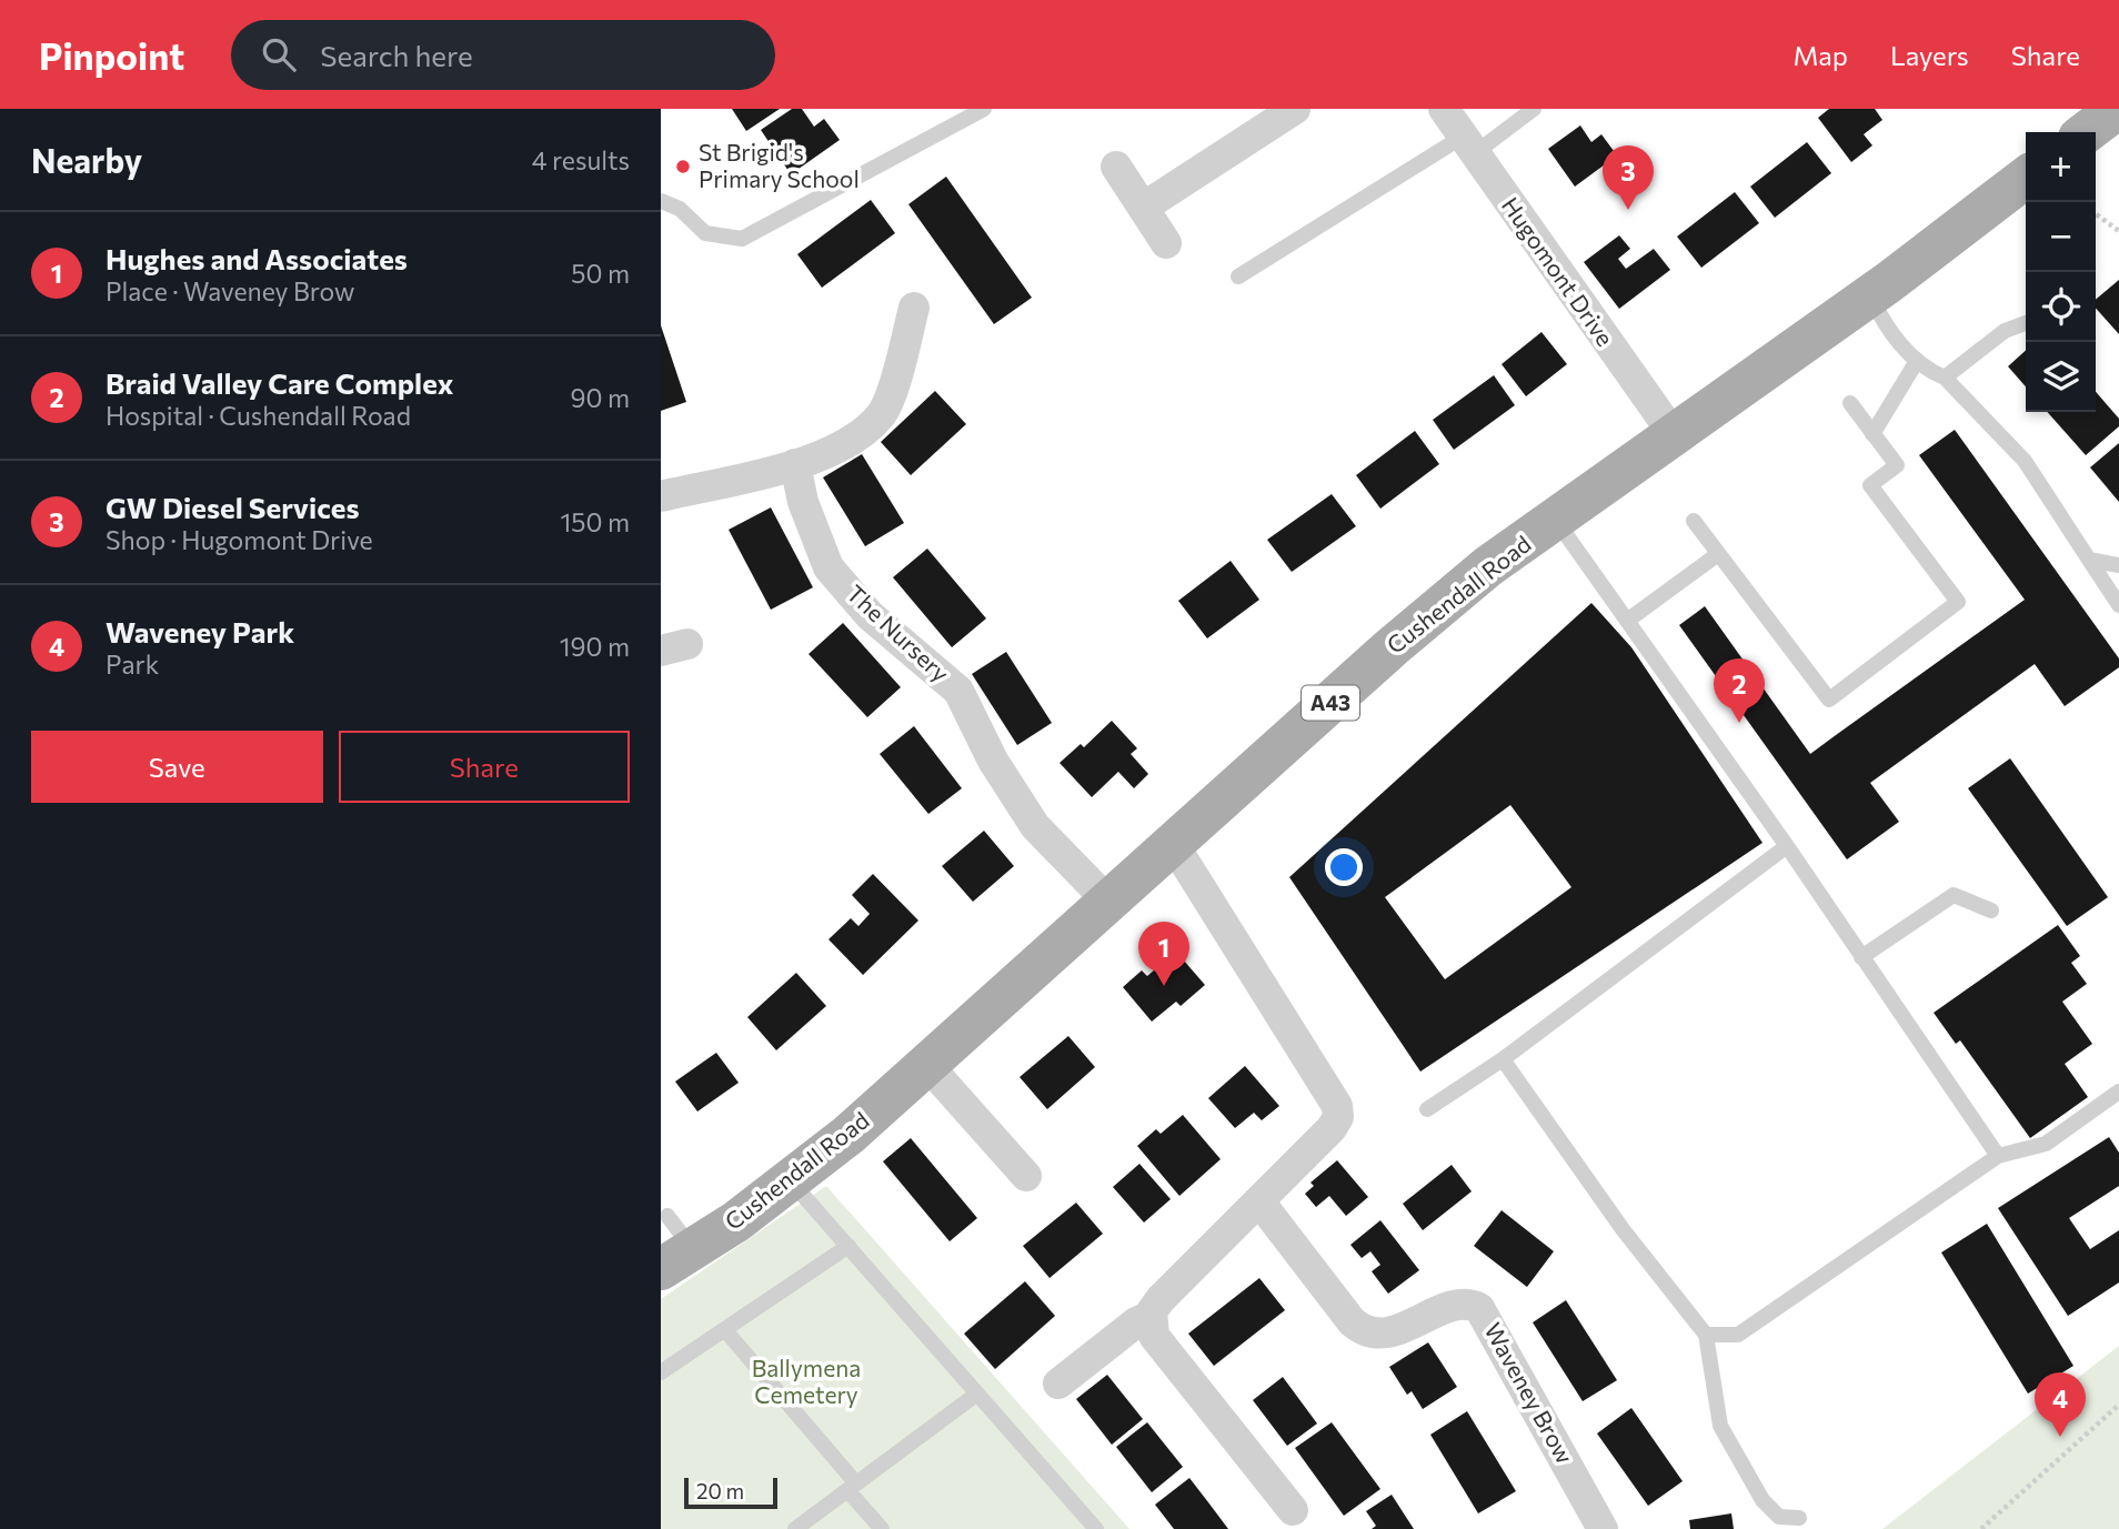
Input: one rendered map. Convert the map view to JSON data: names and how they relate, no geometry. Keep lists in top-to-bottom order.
{
  "streets": {
    "main road": ["Cushendall Road", "A43"],
    "street": ["Hugomont Drive", "The Nursery", "Waveney Brow"]
  },
  "crossings": [
    ["Hugomont Drive", "Cushendall Road"],
    ["Cushendall Road", "The Nursery"]
  ],
  "parks": ["Ballymena Cemetery"],
  "places": ["St Brigid's Primary School"],
  "scale_bar": "20 m",
  "page": {
    "header": "Pinpoint",
    "search": "Search here",
    "nav": ["Map", "Layers", "Share"],
    "heading": ["Nearby", "4 results"],
    "map_buttons": ["+", "−"],
    "pins": [
      "3",
      "2",
      "1",
      "4"
    ],
    "list": [
      {
        "mark": "1",
        "name": "Hughes and Associates",
        "note": "Place · Waveney Brow",
        "value": "50 m"
      },
      {
        "mark": "2",
        "name": "Braid Valley Care Complex",
        "note": "Hospital · Cushendall Road",
        "value": "90 m"
      },
      {
        "mark": "3",
        "name": "GW Diesel Services",
        "note": "Shop · Hugomont Drive",
        "value": "150 m"
      },
      {
        "mark": "4",
        "name": "Waveney Park",
        "note": "Park",
        "value": "190 m"
      }
    ],
    "buttons": ["Save", "Share"],
    "scale": "20 m"
  }
}
